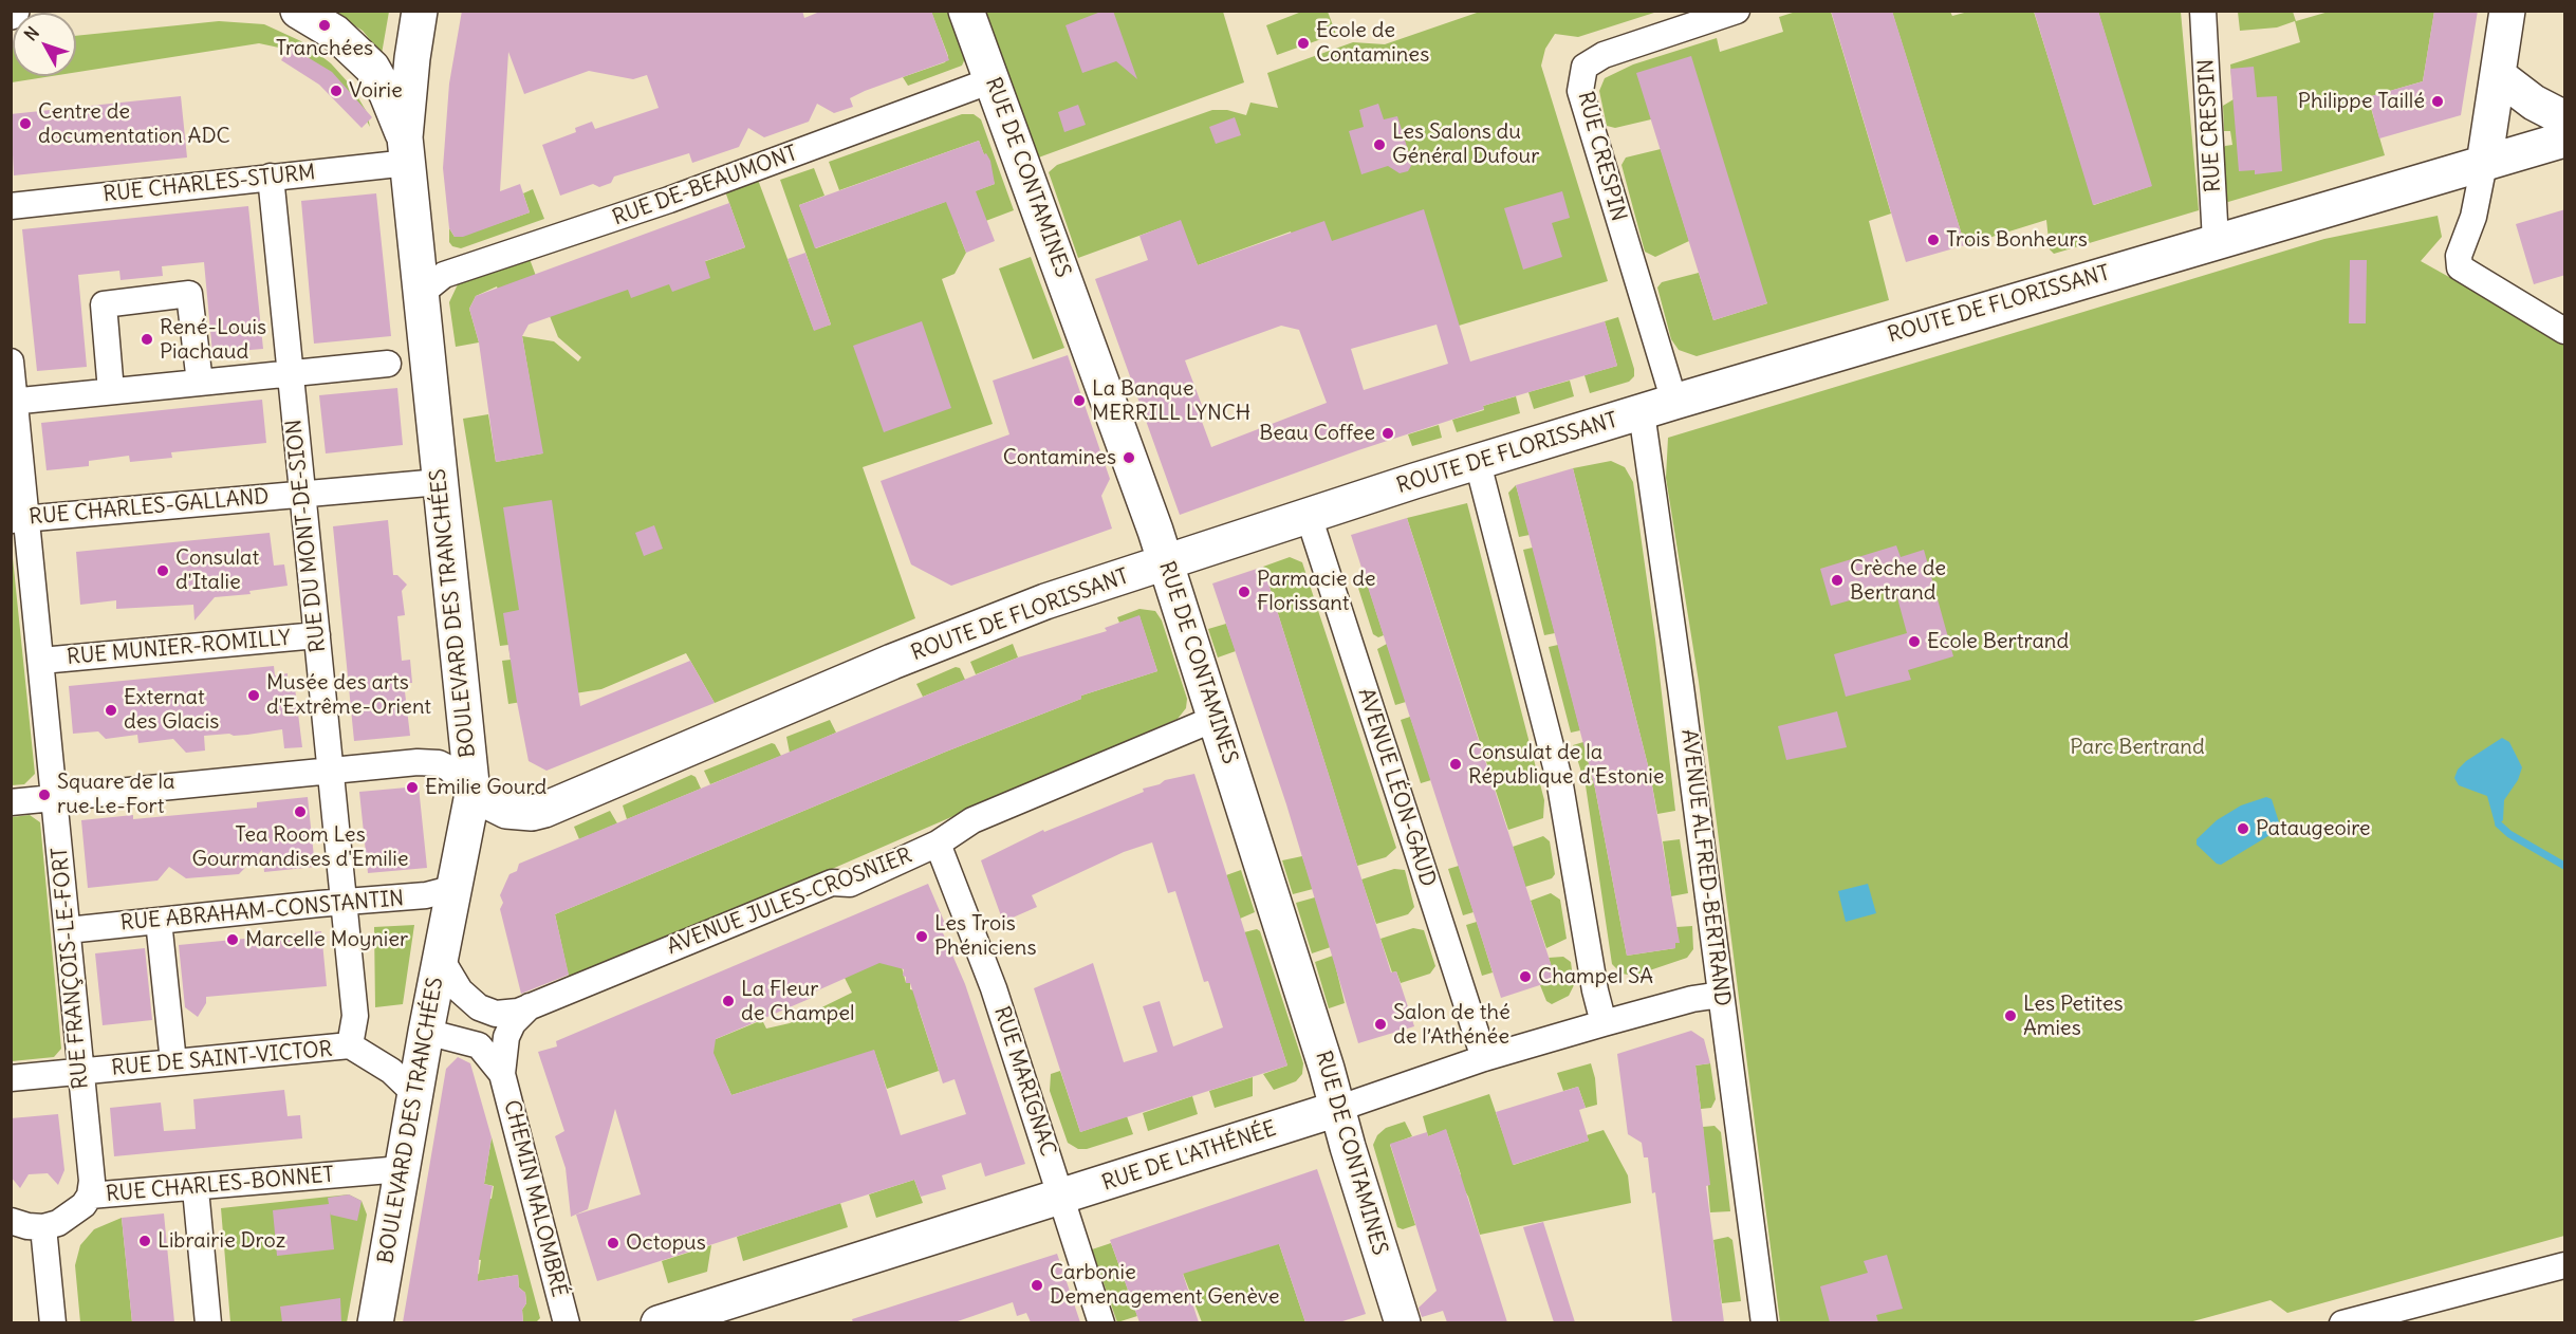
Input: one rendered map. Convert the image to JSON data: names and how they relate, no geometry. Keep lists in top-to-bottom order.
{
  "streets": {
    "main road": [
      "RUE DE CONTAMINES",
      "ROUTE DE FLORISSANT",
      "BOULEVARD DES TRANCHÉES",
      "RUE DE L'ATHÉNÉE"
    ],
    "street": [
      "RUE CRESPIN",
      "RUE CHARLES-STURM",
      "RUE DE-BEAUMONT",
      "RUE CHARLES-GALLAND",
      "RUE DU MONT-DE-SION",
      "RUE MUNIER-ROMILLY",
      "AVENUE LÉON-GAUD",
      "AVENUE ALFRED-BERTRAND",
      "AVENUE JULES-CROSNIER",
      "RUE ABRAHAM-CONSTANTIN",
      "RUE FRANÇOIS-LE-FORT",
      "RUE DE SAINT-VICTOR",
      "RUE MARIGNAC",
      "RUE CHARLES-BONNET",
      "CHEMIN MALOMBRÉ"
    ]
  },
  "crossings": [
    ["RUE CRESPIN", "ROUTE DE FLORISSANT"],
    ["RUE DE CONTAMINES", "RUE DE-BEAUMONT"],
    ["RUE DE CONTAMINES", "ROUTE DE FLORISSANT"],
    ["RUE DE CONTAMINES", "AVENUE JULES-CROSNIER"],
    ["RUE DE CONTAMINES", "RUE DE L'ATHÉNÉE"],
    ["RUE CHARLES-STURM", "RUE DU MONT-DE-SION"],
    ["RUE CHARLES-STURM", "BOULEVARD DES TRANCHÉES"],
    ["RUE DE-BEAUMONT", "BOULEVARD DES TRANCHÉES"],
    ["ROUTE DE FLORISSANT", "BOULEVARD DES TRANCHÉES"],
    ["ROUTE DE FLORISSANT", "AVENUE LÉON-GAUD"],
    ["ROUTE DE FLORISSANT", "AVENUE ALFRED-BERTRAND"],
    ["RUE CHARLES-GALLAND", "RUE DU MONT-DE-SION"],
    ["RUE CHARLES-GALLAND", "BOULEVARD DES TRANCHÉES"],
    ["RUE CHARLES-GALLAND", "RUE FRANÇOIS-LE-FORT"],
    ["RUE DU MONT-DE-SION", "RUE MUNIER-ROMILLY"],
    ["RUE DU MONT-DE-SION", "RUE ABRAHAM-CONSTANTIN"],
    ["RUE DU MONT-DE-SION", "RUE DE SAINT-VICTOR"],
    ["BOULEVARD DES TRANCHÉES", "AVENUE JULES-CROSNIER"],
    ["BOULEVARD DES TRANCHÉES", "RUE ABRAHAM-CONSTANTIN"],
    ["BOULEVARD DES TRANCHÉES", "RUE DE SAINT-VICTOR"],
    ["BOULEVARD DES TRANCHÉES", "RUE CHARLES-BONNET"],
    ["BOULEVARD DES TRANCHÉES", "CHEMIN MALOMBRÉ"],
    ["RUE MUNIER-ROMILLY", "RUE FRANÇOIS-LE-FORT"],
    ["AVENUE LÉON-GAUD", "RUE DE L'ATHÉNÉE"],
    ["AVENUE ALFRED-BERTRAND", "RUE DE L'ATHÉNÉE"],
    ["AVENUE JULES-CROSNIER", "RUE MARIGNAC"],
    ["AVENUE JULES-CROSNIER", "CHEMIN MALOMBRÉ"],
    ["RUE ABRAHAM-CONSTANTIN", "RUE FRANÇOIS-LE-FORT"],
    ["RUE FRANÇOIS-LE-FORT", "RUE DE SAINT-VICTOR"],
    ["RUE FRANÇOIS-LE-FORT", "RUE CHARLES-BONNET"],
    ["RUE MARIGNAC", "RUE DE L'ATHÉNÉE"]
  ],
  "parks": ["Parc Bertrand"],
  "places": [
    "Tranchées",
    "Ecole de Contamines",
    "Voirie",
    "Philippe Taillé",
    "Centre de documentation ADC",
    "Les Salons du Général Dufour",
    "Trois Bonheurs",
    "René-Louis Piachaud",
    "La Banque MERRILL LYNCH",
    "Beau Coffee",
    "Contamines",
    "Consulat d'Italie",
    "Crèche de Bertrand",
    "Parmacie de Florissant",
    "Ecole Bertrand",
    "Musée des arts d'Extrême-Orient",
    "Externat des Glacis",
    "Consulat de la République d'Estonie",
    "Emilie Gourd",
    "Square de la rue Le-Fort",
    "Tea Room Les Gourmandises d'Emilie",
    "Pataugeoire",
    "Les Trois Phéniciens",
    "Marcelle Moynier",
    "Champel SA",
    "La Fleur de Champel",
    "Les Petites Amies",
    "Salon de thé de l’Athénée",
    "Librairie Droz",
    "Octopus",
    "Carbonie Demenagement Genève"
  ],
  "north": "top left"
}
